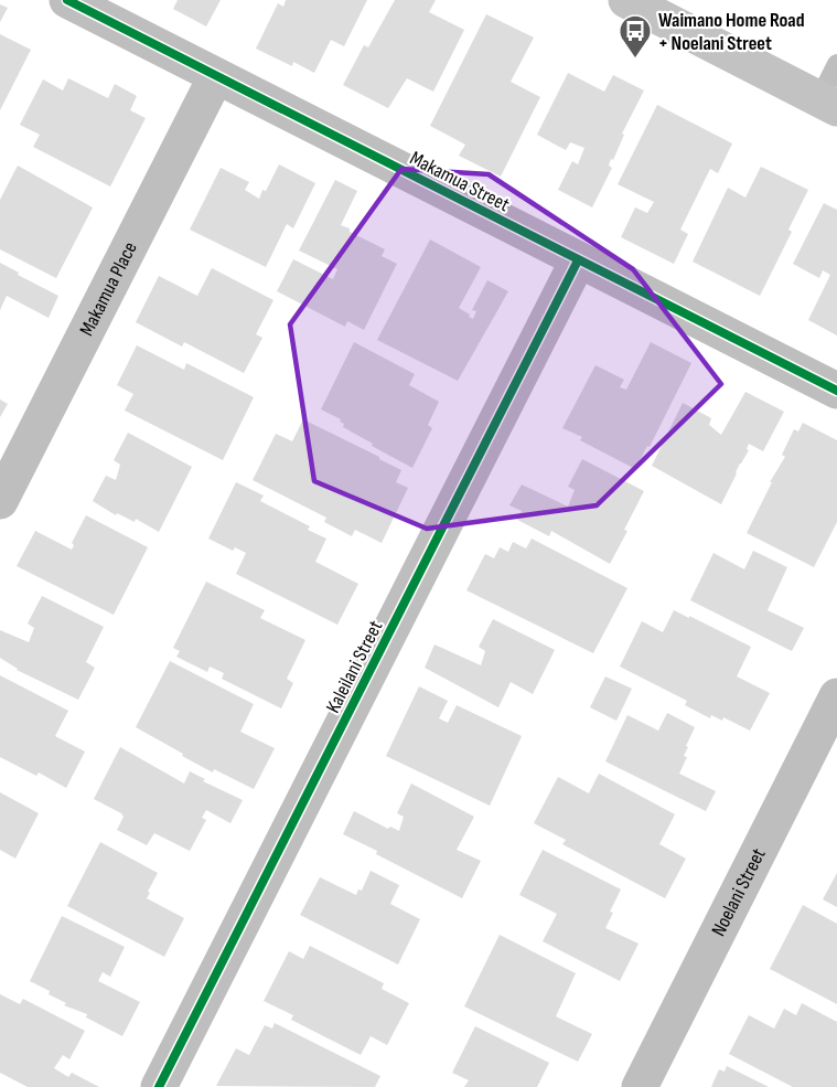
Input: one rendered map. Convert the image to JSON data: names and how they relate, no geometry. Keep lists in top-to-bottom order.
{
  "streets": {
    "street": [
      "Makamua Street",
      "Makamua Place",
      "Kaleilani Street",
      "Noelani Street"
    ]
  },
  "crossings": [
    ["Makamua Street", "Makamua Place"],
    ["Makamua Street", "Kaleilani Street"]
  ],
  "places": {
    "bus stop": ["Waimano Home Road + Noelani Street"]
  }
}
